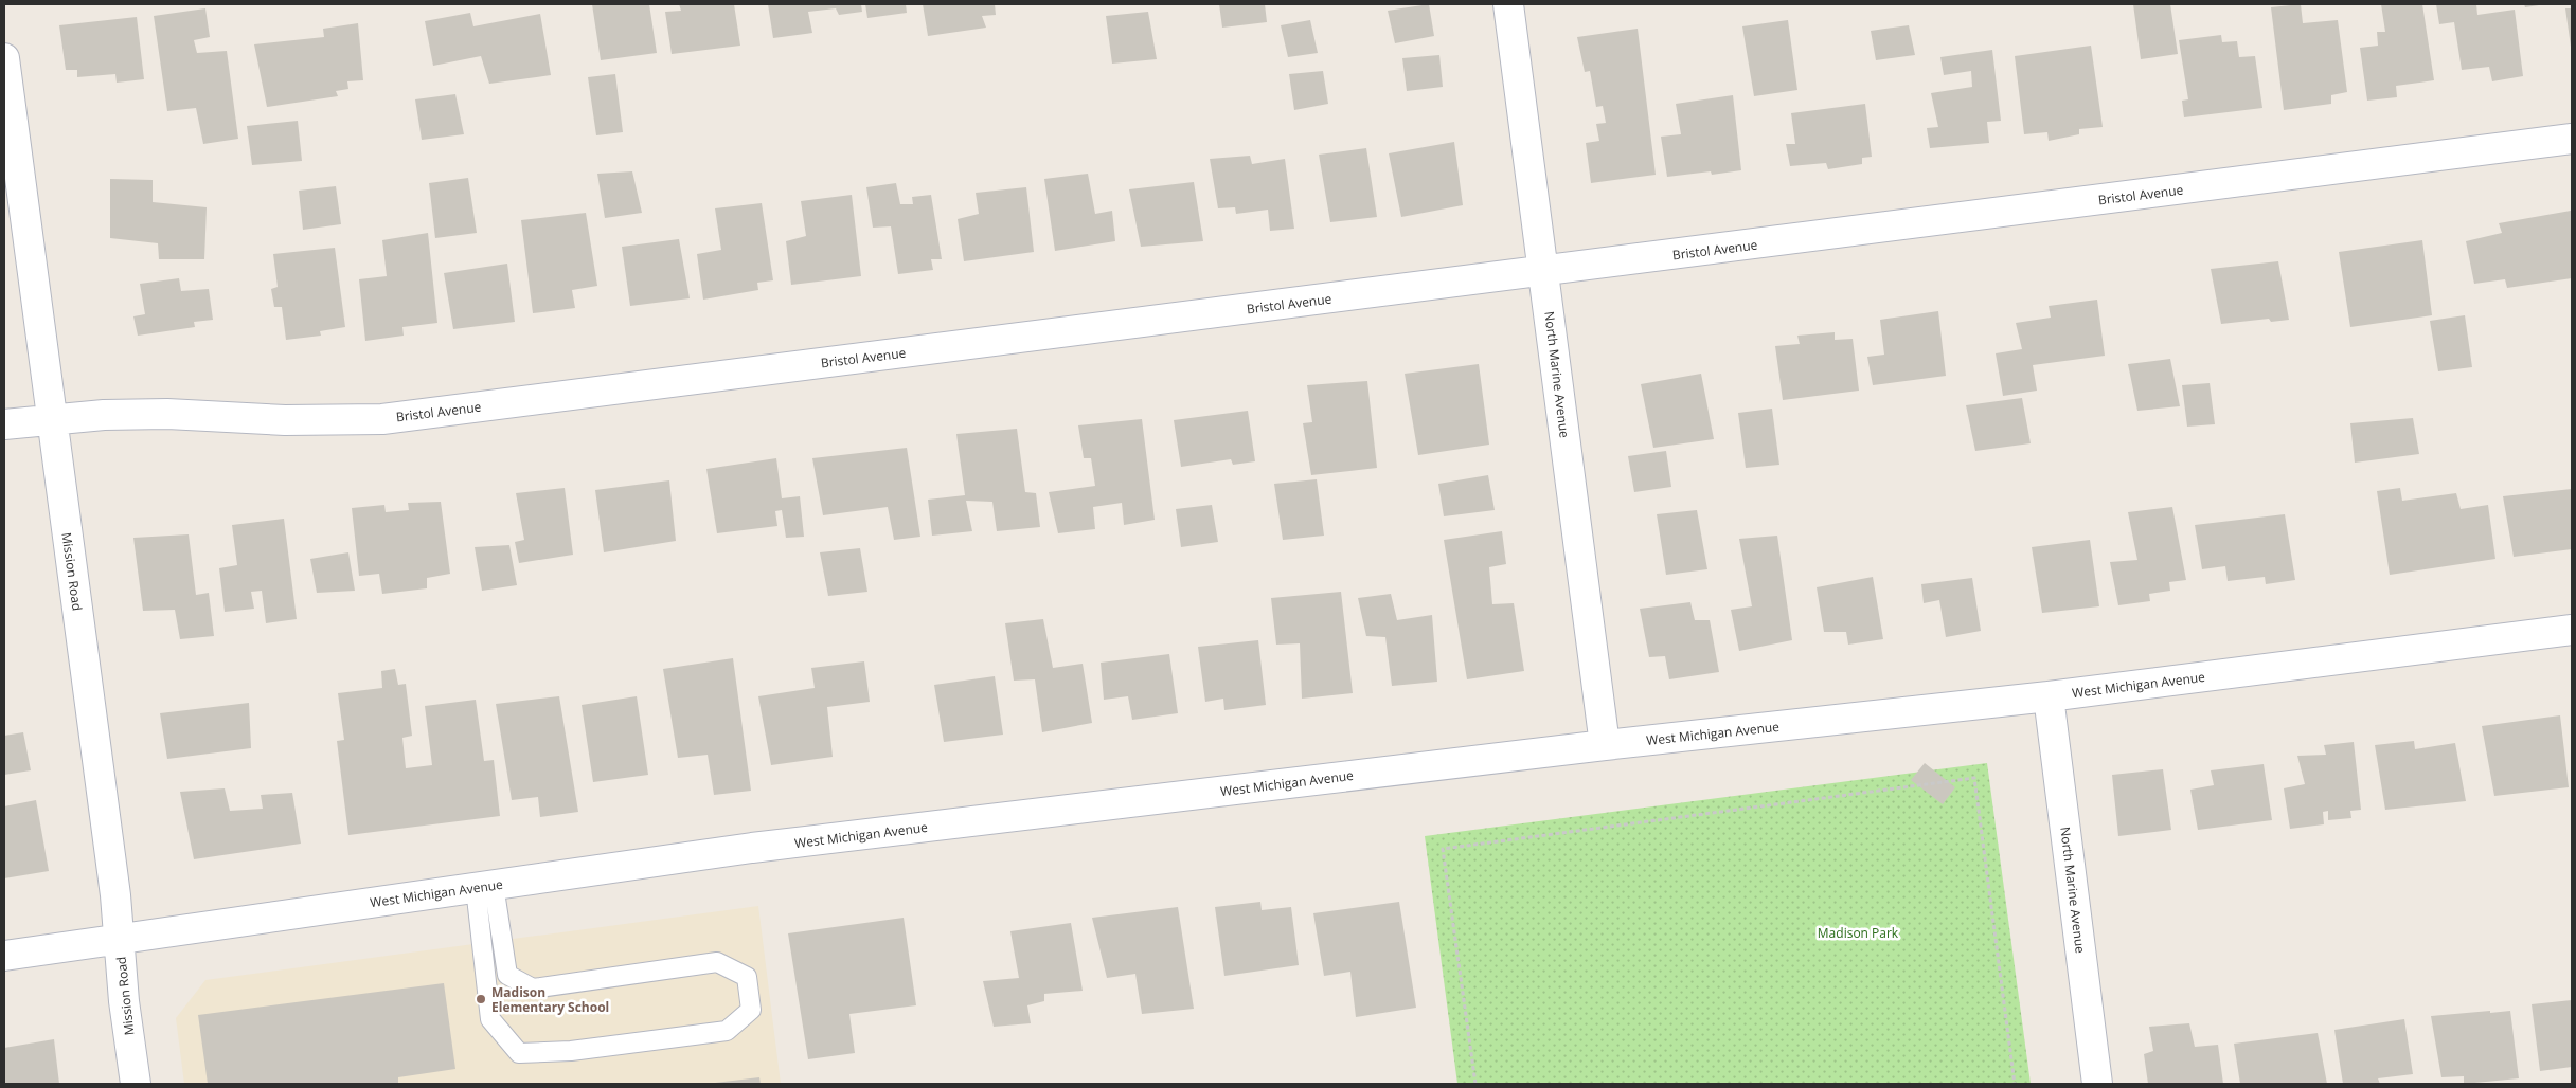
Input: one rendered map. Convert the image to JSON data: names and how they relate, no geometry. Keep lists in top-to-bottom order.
{
  "streets": {
    "street": [
      "Bristol Avenue",
      "North Marine Avenue",
      "Mission Road",
      "West Michigan Avenue"
    ]
  },
  "crossings": [
    ["Bristol Avenue", "North Marine Avenue"],
    ["Bristol Avenue", "Mission Road"],
    ["North Marine Avenue", "West Michigan Avenue"],
    ["Mission Road", "West Michigan Avenue"]
  ],
  "parks": ["Madison Park"],
  "places": ["Madison Elementary School"]
}
